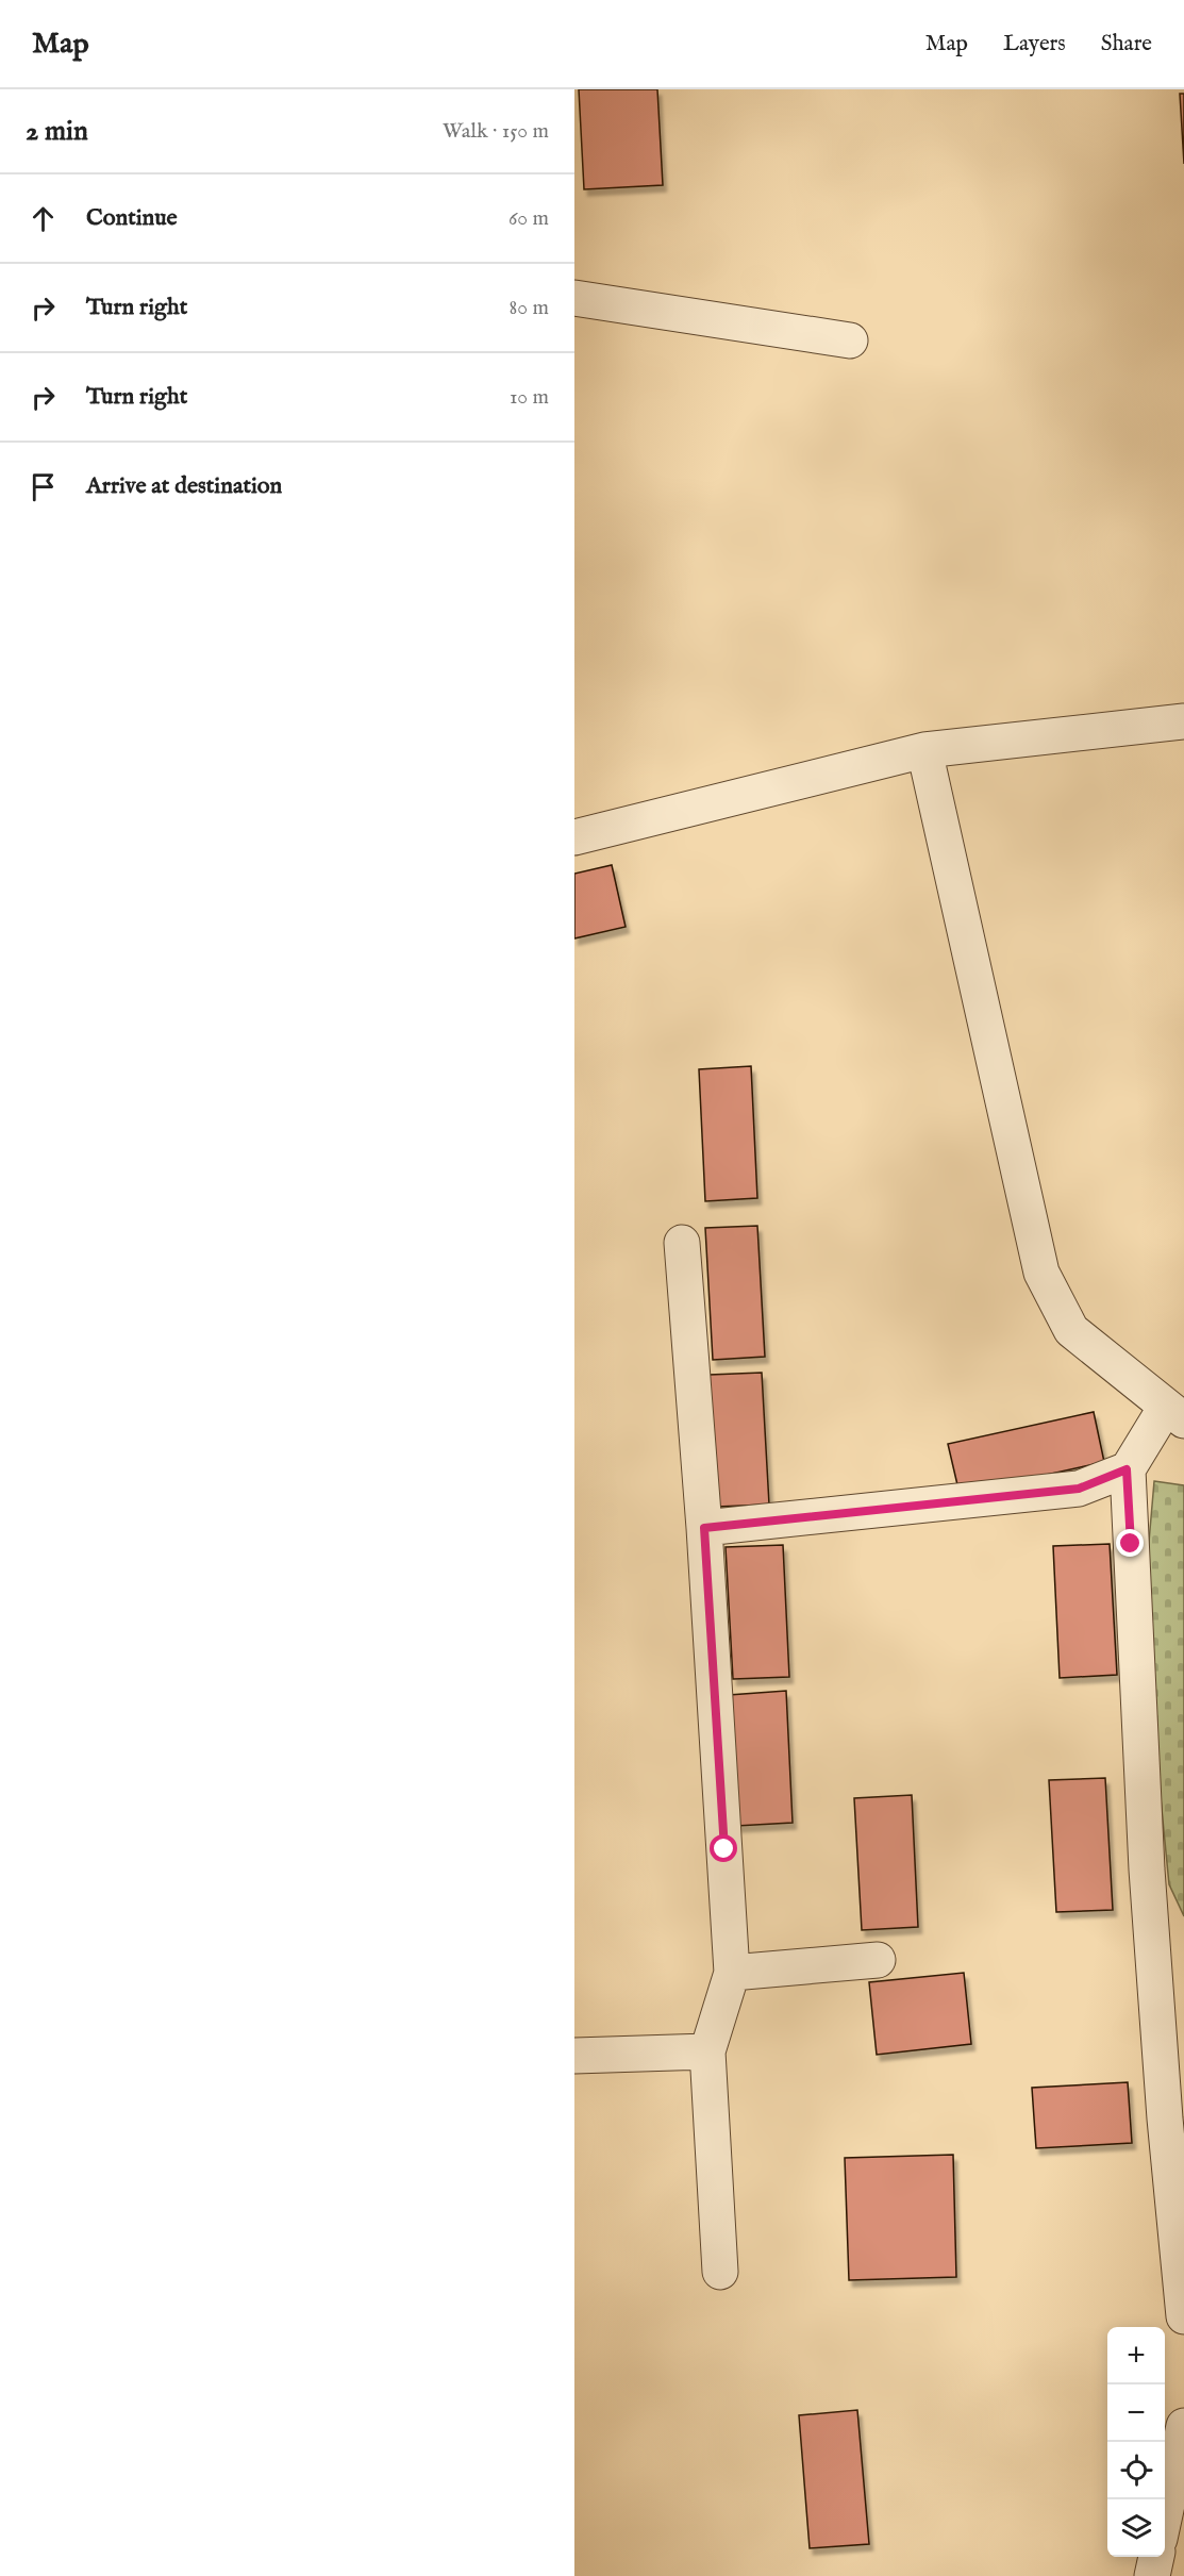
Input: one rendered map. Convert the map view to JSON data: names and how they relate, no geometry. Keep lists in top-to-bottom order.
{
  "page": {
    "header": "Map",
    "nav": ["Map", "Layers", "Share"],
    "heading": ["2 min", "Walk · 150 m"],
    "list": [
      ["Continue", "60 m"],
      ["Turn right", "80 m"],
      ["Turn right", "10 m"],
      "Arrive at destination"
    ],
    "map_buttons": ["+", "−"]
  }
}
